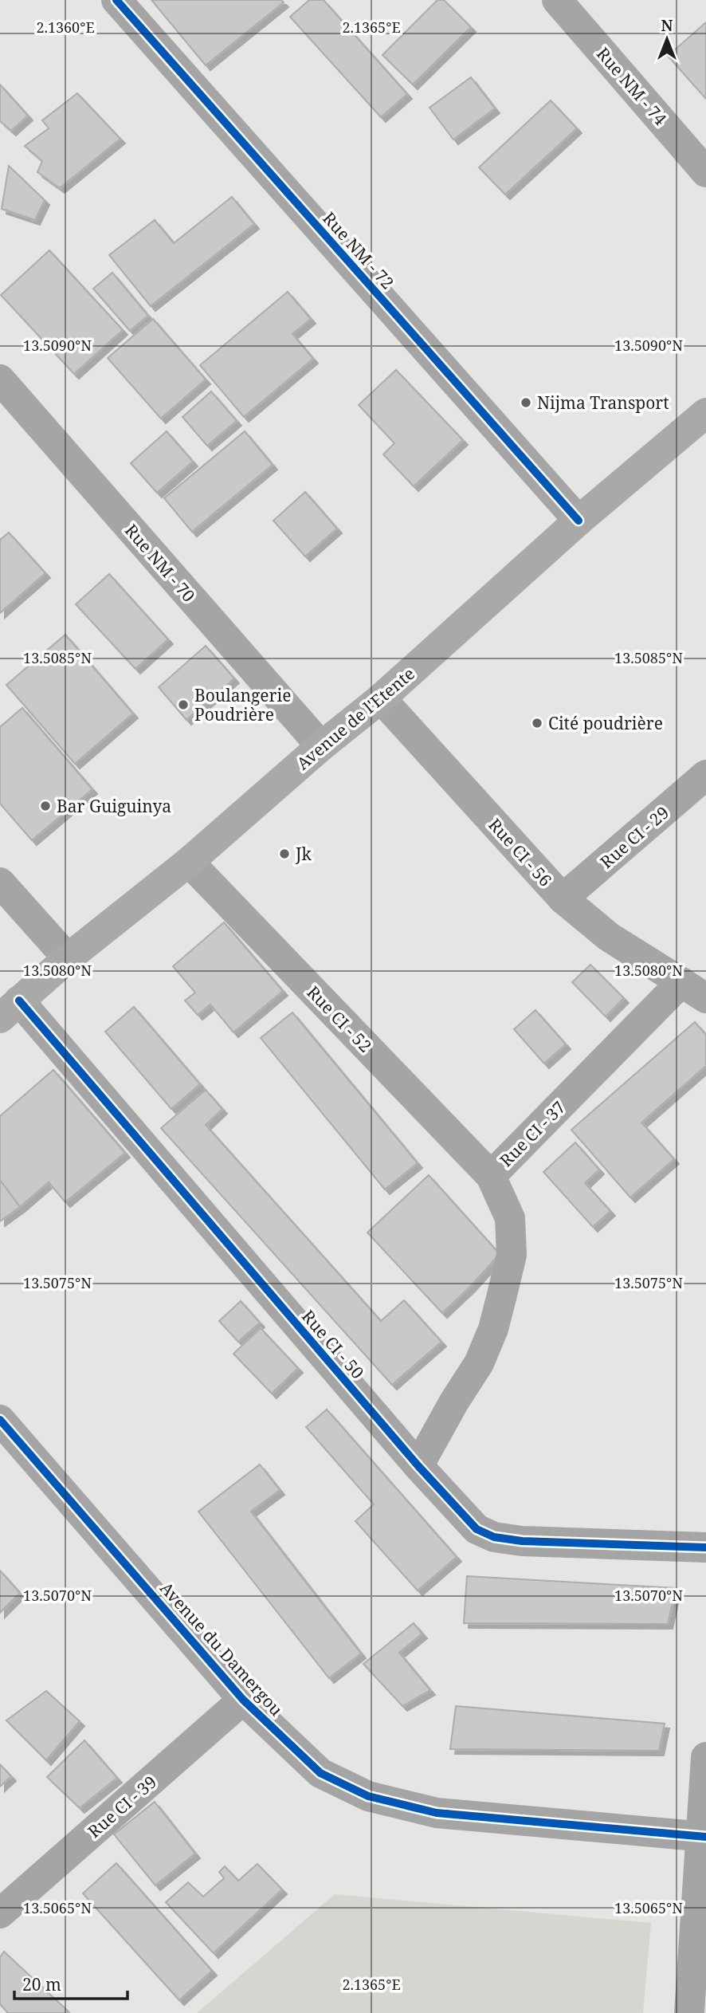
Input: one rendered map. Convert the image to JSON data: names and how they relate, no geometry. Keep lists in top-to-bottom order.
{
  "streets": {
    "main road": ["Avenue de l'Etente"],
    "street": [
      "Rue NM - 74",
      "Rue NM - 72",
      "Rue NM - 70",
      "Rue CI - 29",
      "Rue CI - 56",
      "Rue CI - 52",
      "Rue CI - 37",
      "Rue CI - 50",
      "Avenue du Damergou",
      "Rue CI - 39"
    ]
  },
  "crossings": [
    ["Rue NM - 72", "Avenue de l'Etente"],
    ["Rue NM - 70", "Avenue de l'Etente"],
    ["Avenue de l'Etente", "Rue CI - 56"],
    ["Avenue de l'Etente", "Rue CI - 52"],
    ["Avenue de l'Etente", "Rue CI - 50"],
    ["Rue CI - 29", "Rue CI - 56"],
    ["Rue CI - 56", "Rue CI - 37"],
    ["Rue CI - 52", "Rue CI - 37"],
    ["Rue CI - 37", "Rue CI - 50"],
    ["Avenue du Damergou", "Rue CI - 39"]
  ],
  "places": [
    "Nijma Transport",
    "Boulangerie Poudrière",
    "Cité poudrière",
    "Bar Guiguinya",
    "Jk"
  ],
  "scale_bar": "20 m",
  "north": "top",
  "coordinates": [
    "2.1360°E",
    "2.1365°E",
    "13.5090°N",
    "13.5085°N",
    "13.5080°N",
    "13.5075°N",
    "13.5070°N",
    "13.5065°N"
  ]
}
